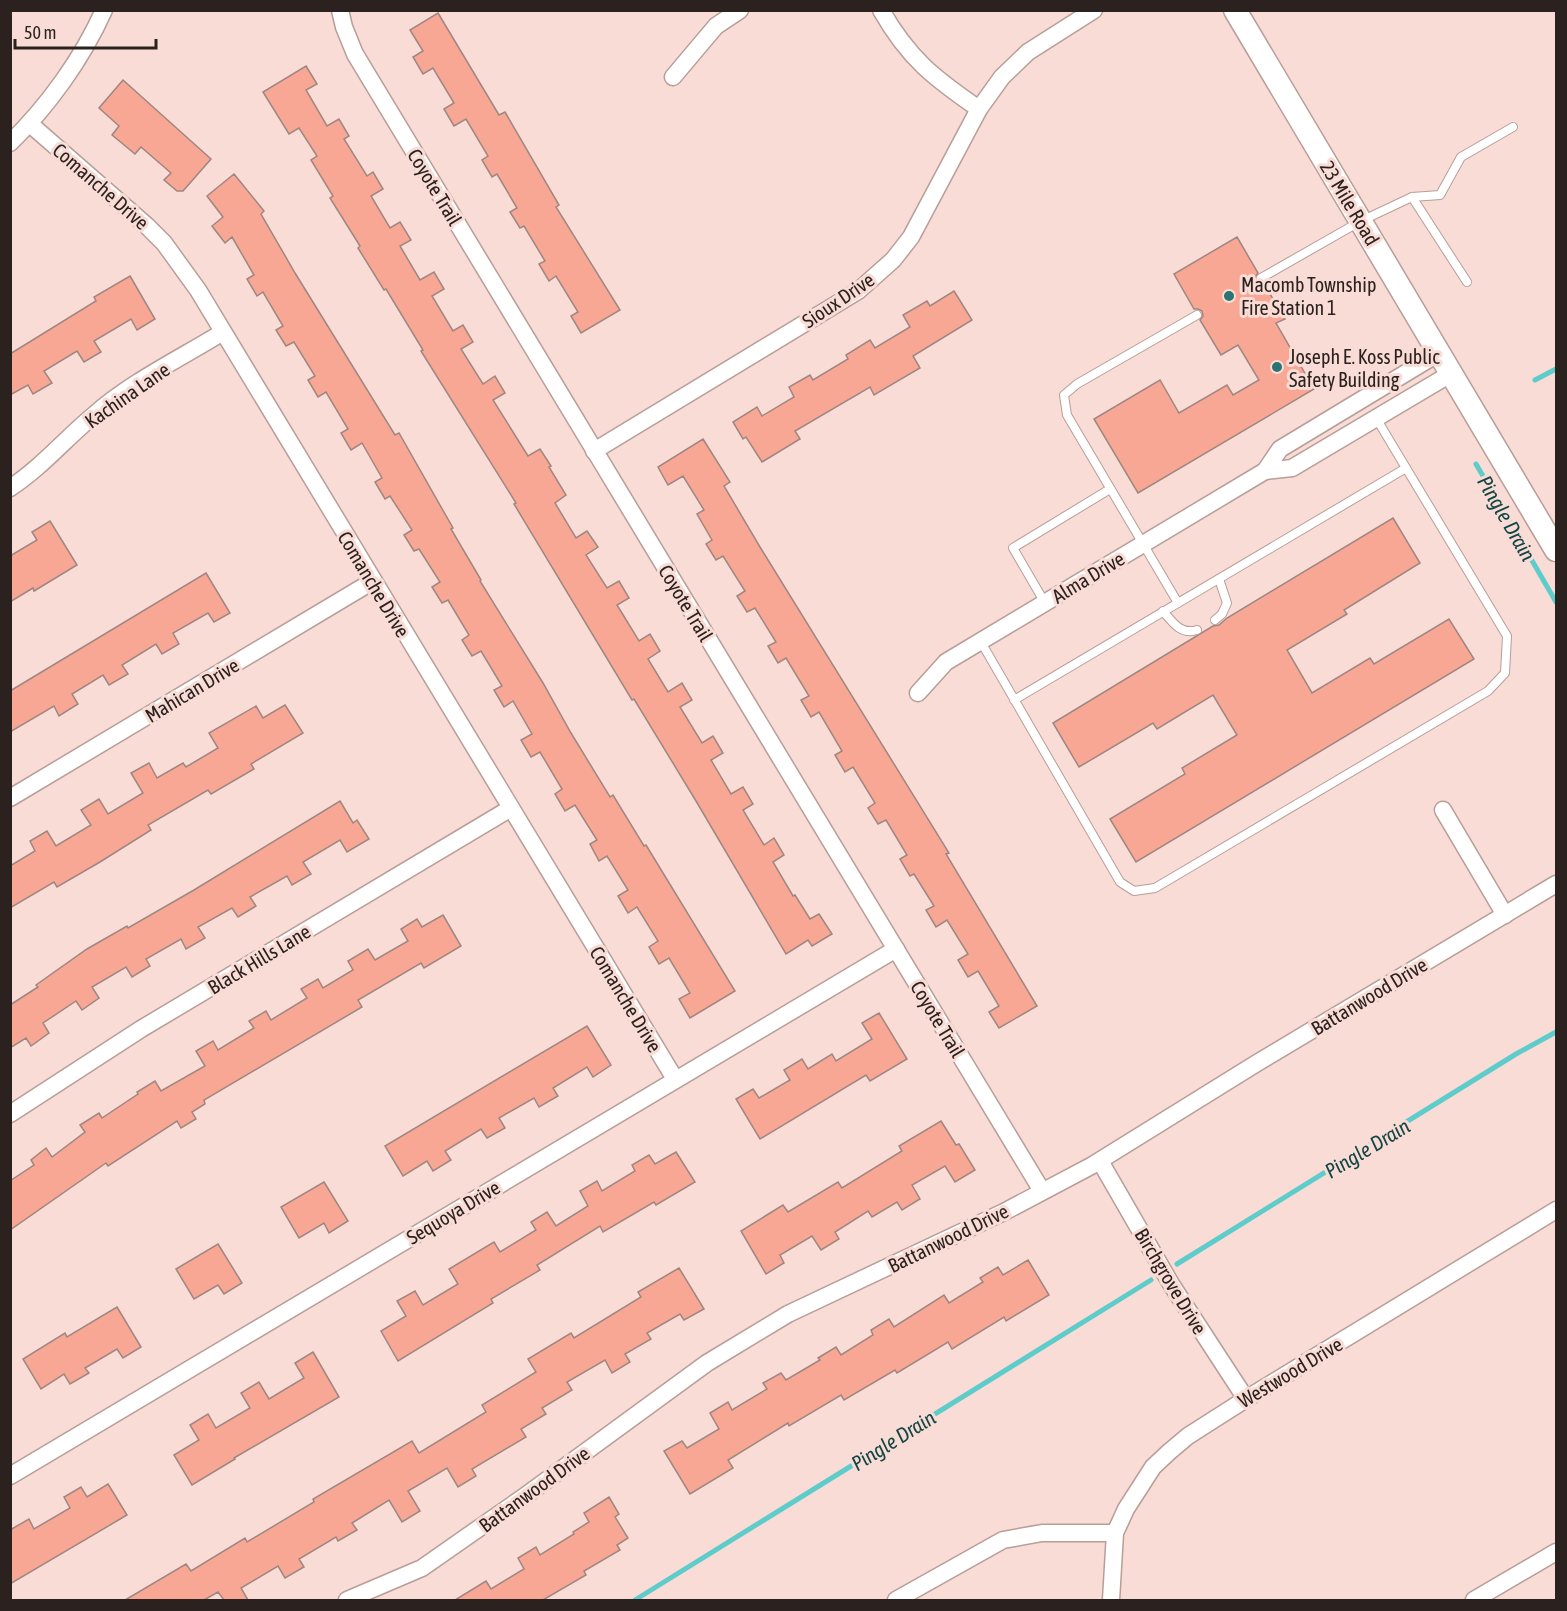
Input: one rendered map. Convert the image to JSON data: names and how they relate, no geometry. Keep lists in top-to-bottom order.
{
  "streets": {
    "main road": ["23 Mile Road"],
    "street": [
      "Comanche Drive",
      "Coyote Trail",
      "Sioux Drive",
      "Kachina Lane",
      "Alma Drive",
      "Mahican Drive",
      "Black Hills Lane",
      "Battanwood Drive",
      "Sequoya Drive",
      "Birchgrove Drive",
      "Westwood Drive"
    ]
  },
  "crossings": [
    ["Comanche Drive", "Kachina Lane"],
    ["Comanche Drive", "Mahican Drive"],
    ["Comanche Drive", "Black Hills Lane"],
    ["Comanche Drive", "Sequoya Drive"],
    ["Coyote Trail", "Sioux Drive"],
    ["Coyote Trail", "Battanwood Drive"],
    ["Coyote Trail", "Sequoya Drive"],
    ["23 Mile Road", "Alma Drive"],
    ["Battanwood Drive", "Birchgrove Drive"],
    ["Birchgrove Drive", "Westwood Drive"]
  ],
  "water": ["Pingle Drain"],
  "places": ["Macomb Township Fire Station 1", "Joseph E. Koss Public Safety Building"],
  "scale_bar": "50 m"
}
